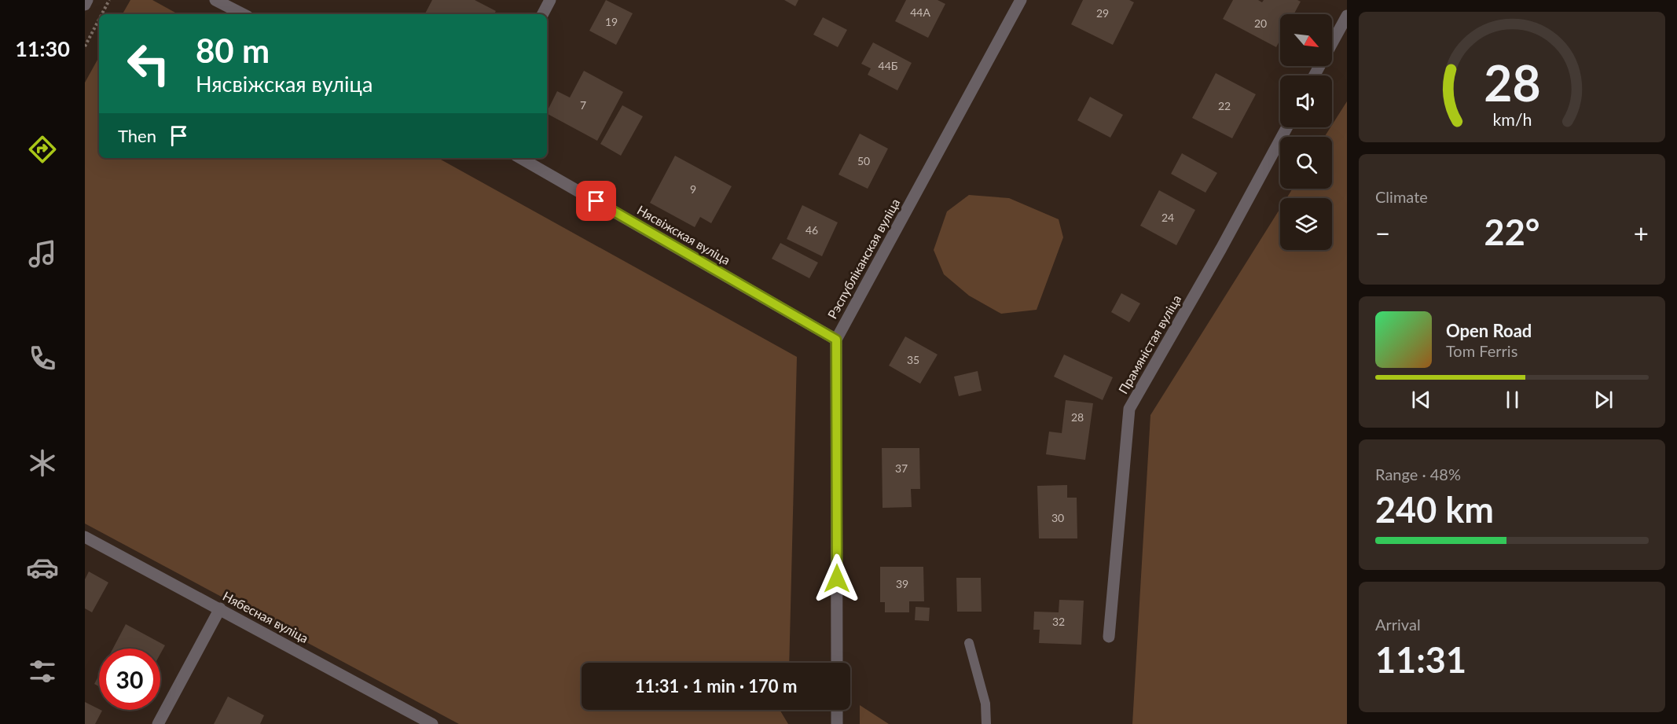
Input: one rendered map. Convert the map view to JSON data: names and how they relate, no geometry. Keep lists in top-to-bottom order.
{
  "streets": {
    "street": [
      "Нясвіжская вуліца",
      "Рэспубліканская вуліца",
      "Прамяністая вуліца",
      "Нябесная вуліца"
    ]
  },
  "crossings": [
    ["Нясвіжская вуліца", "Рэспубліканская вуліца"]
  ],
  "house_numbers": [
    "44А",
    "29",
    "19",
    "20",
    "44Б",
    "7",
    "22",
    "50",
    "9",
    "24",
    "46",
    "35",
    "28",
    "37",
    "30",
    "39",
    "32"
  ],
  "north": "bottom right",
  "page": {
    "tabs": "11:30",
    "turn": ["80 m", "Нясвіжская вуліца"],
    "then": "Then",
    "tile": [
      "Climate",
      ["Range · 48%", "240 km"],
      ["Arrival", "11:31"]
    ],
    "heat": ["−", "22°", "+"],
    "song": ["Open Road", "Tom Ferris"],
    "limit": "30",
    "trip": "11:31 · 1 min · 170 m",
    "gauge": ["28", "km/h"]
  }
}
